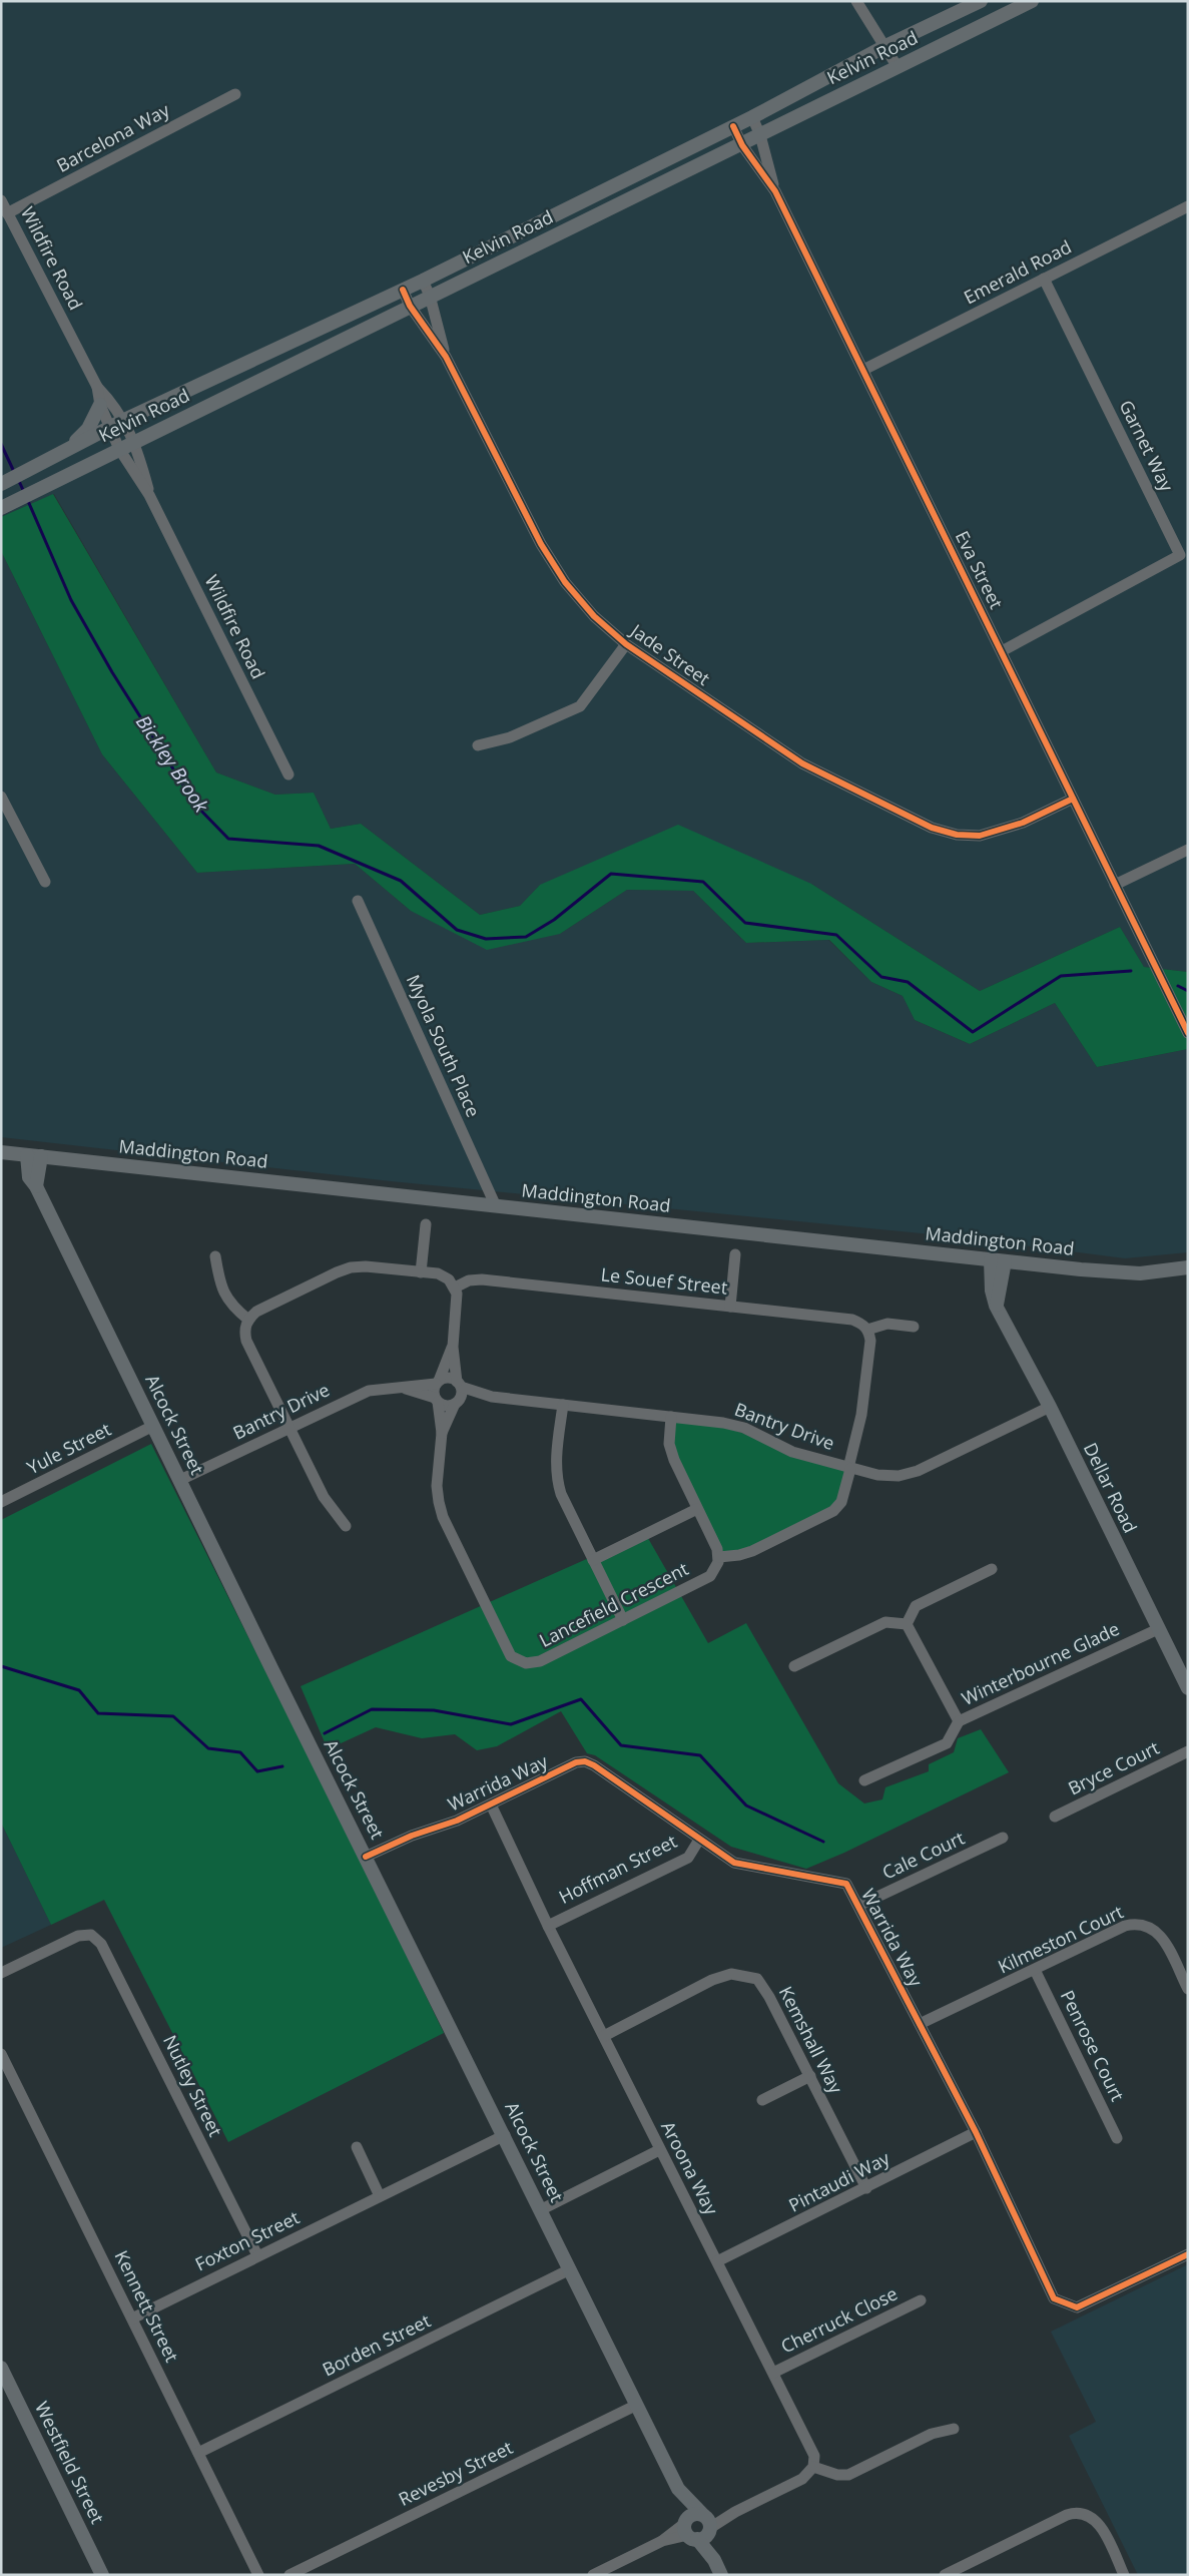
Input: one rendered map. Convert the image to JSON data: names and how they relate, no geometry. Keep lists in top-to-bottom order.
{
  "streets": {
    "main road": [
      "Kelvin Road",
      "Maddington Road",
      "Alcock Street",
      "Dellar Road",
      "Westfield Street"
    ],
    "street": [
      "Barcelona Way",
      "Wildfire Road",
      "Emerald Road",
      "Garnet Way",
      "Eva Street",
      "Jade Street",
      "Myola South Place",
      "Le Souef Street",
      "Bantry Drive",
      "Yule Street",
      "Lancefield Crescent",
      "Winterbourne Glade",
      "Bryce Court",
      "Warrida Way",
      "Cale Court",
      "Hoffman Street",
      "Kilmeston Court",
      "Kemshall Way",
      "Penrose Court",
      "Nutley Street",
      "Aroona Way",
      "Pintaudi Way",
      "Foxton Street",
      "Kennett Street",
      "Cherruck Close",
      "Borden Street",
      "Revesby Street"
    ]
  },
  "crossings": [
    ["Kelvin Road", "Wildfire Road"],
    ["Kelvin Road", "Eva Street"],
    ["Kelvin Road", "Jade Street"],
    ["Barcelona Way", "Wildfire Road"],
    ["Emerald Road", "Garnet Way"],
    ["Emerald Road", "Eva Street"],
    ["Garnet Way", "Eva Street"],
    ["Eva Street", "Jade Street"],
    ["Myola South Place", "Maddington Road"],
    ["Maddington Road", "Alcock Street"],
    ["Maddington Road", "Dellar Road"],
    ["Bantry Drive", "Alcock Street"],
    ["Bantry Drive", "Dellar Road"],
    ["Bantry Drive", "Lancefield Crescent"],
    ["Alcock Street", "Yule Street"],
    ["Alcock Street", "Warrida Way"],
    ["Alcock Street", "Foxton Street"],
    ["Alcock Street", "Borden Street"],
    ["Alcock Street", "Revesby Street"],
    ["Dellar Road", "Winterbourne Glade"],
    ["Warrida Way", "Cale Court"],
    ["Warrida Way", "Hoffman Street"],
    ["Warrida Way", "Kilmeston Court"],
    ["Warrida Way", "Aroona Way"],
    ["Warrida Way", "Pintaudi Way"],
    ["Hoffman Street", "Aroona Way"],
    ["Kilmeston Court", "Penrose Court"],
    ["Kemshall Way", "Aroona Way"],
    ["Kemshall Way", "Pintaudi Way"],
    ["Nutley Street", "Foxton Street"],
    ["Aroona Way", "Pintaudi Way"],
    ["Aroona Way", "Cherruck Close"],
    ["Foxton Street", "Kennett Street"],
    ["Kennett Street", "Borden Street"]
  ],
  "water": ["Bickley Brook"]
}
